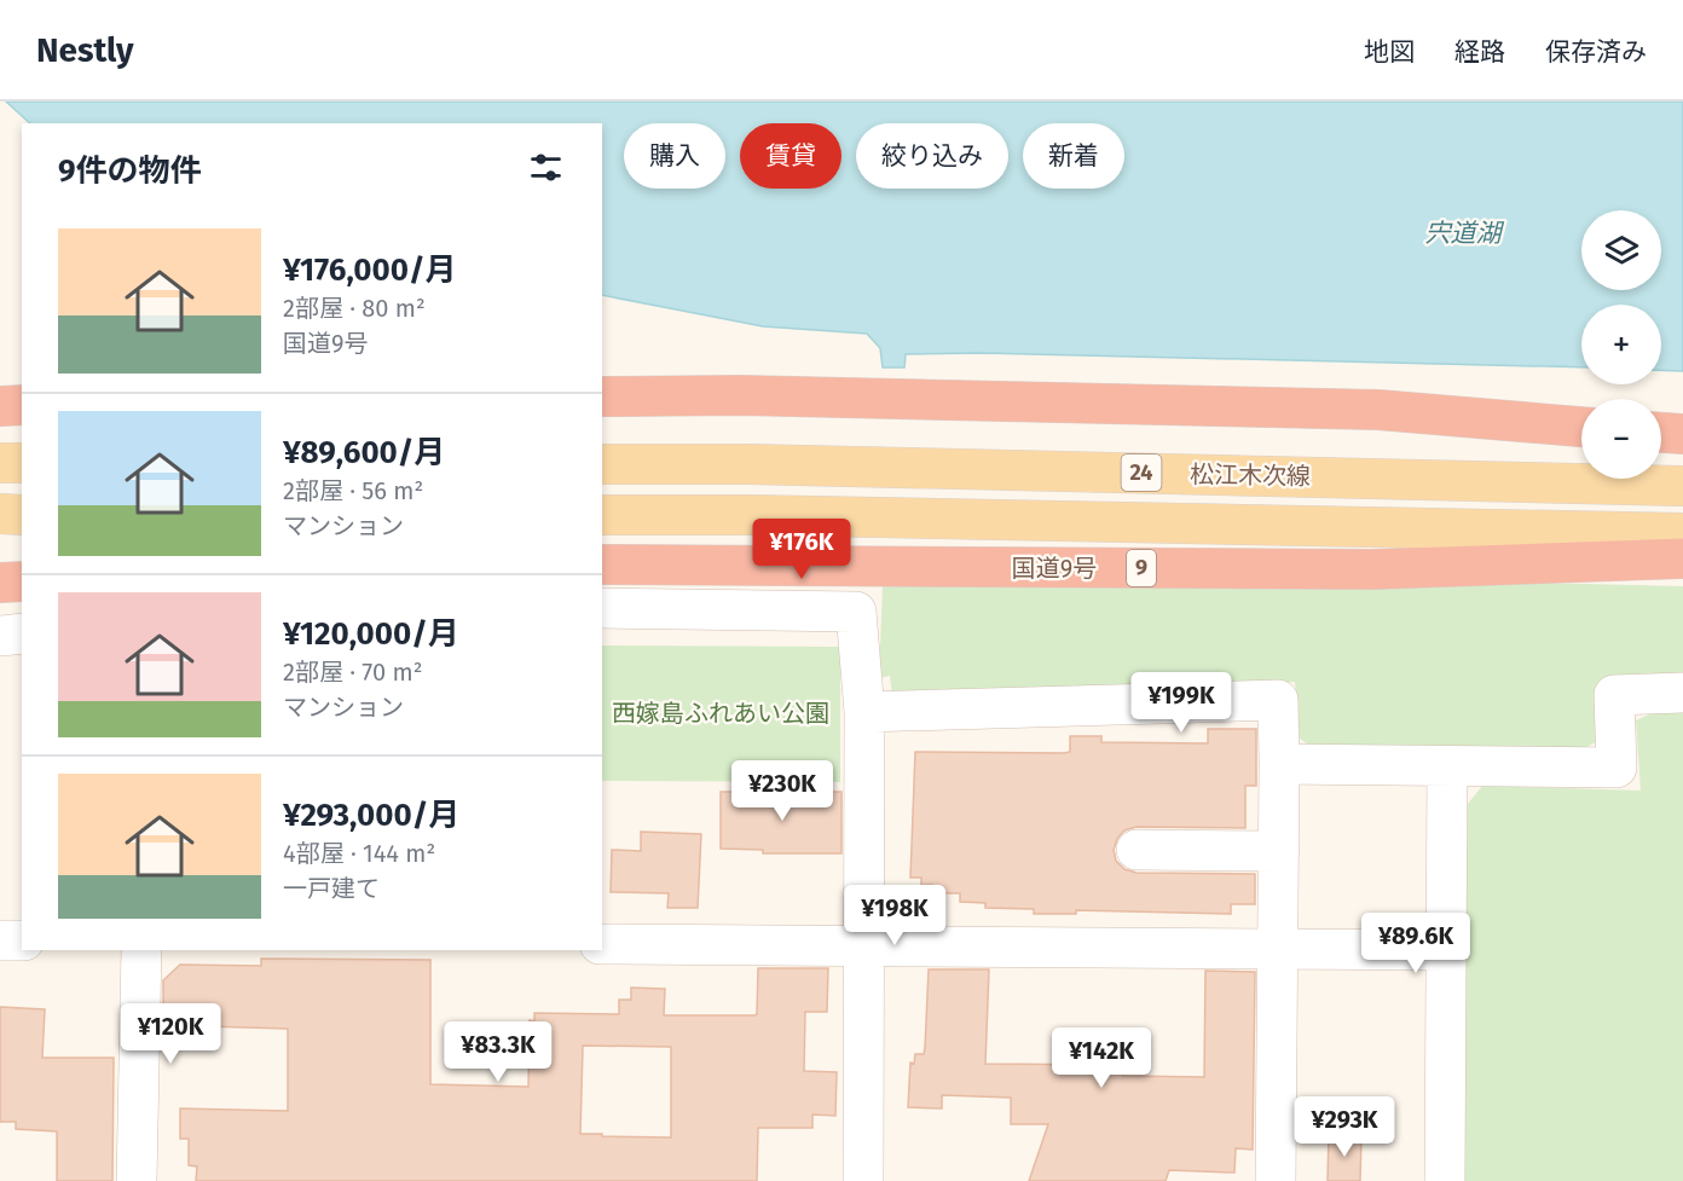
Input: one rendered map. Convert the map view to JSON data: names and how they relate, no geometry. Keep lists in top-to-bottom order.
{
  "streets": {
    "highway": ["国道9号", "9"],
    "main road": ["24", "松江木次線"]
  },
  "water": ["宍道湖"],
  "parks": ["西嫁島ふれあい公園"],
  "page": {
    "header": "Nestly",
    "nav": ["地図", "経路", "保存済み"],
    "chip": [
      "購入",
      "賃貸",
      "絞り込み",
      "新着"
    ],
    "heading": "9件の物件",
    "map_buttons": ["+", "−"],
    "list": [
      {
        "name": "¥176,000/月",
        "note": "2部屋 · 80 m² · 国道9号"
      },
      {
        "name": "¥89,600/月",
        "note": "2部屋 · 56 m² · マンション"
      },
      {
        "name": "¥120,000/月",
        "note": "2部屋 · 70 m² · マンション"
      },
      {
        "name": "¥293,000/月",
        "note": "4部屋 · 144 m² · 一戸建て"
      }
    ],
    "price": [
      "¥176K",
      "¥199K",
      "¥230K",
      "¥198K",
      "¥89.6K",
      "¥120K",
      "¥83.3K",
      "¥142K",
      "¥293K"
    ]
  }
}
